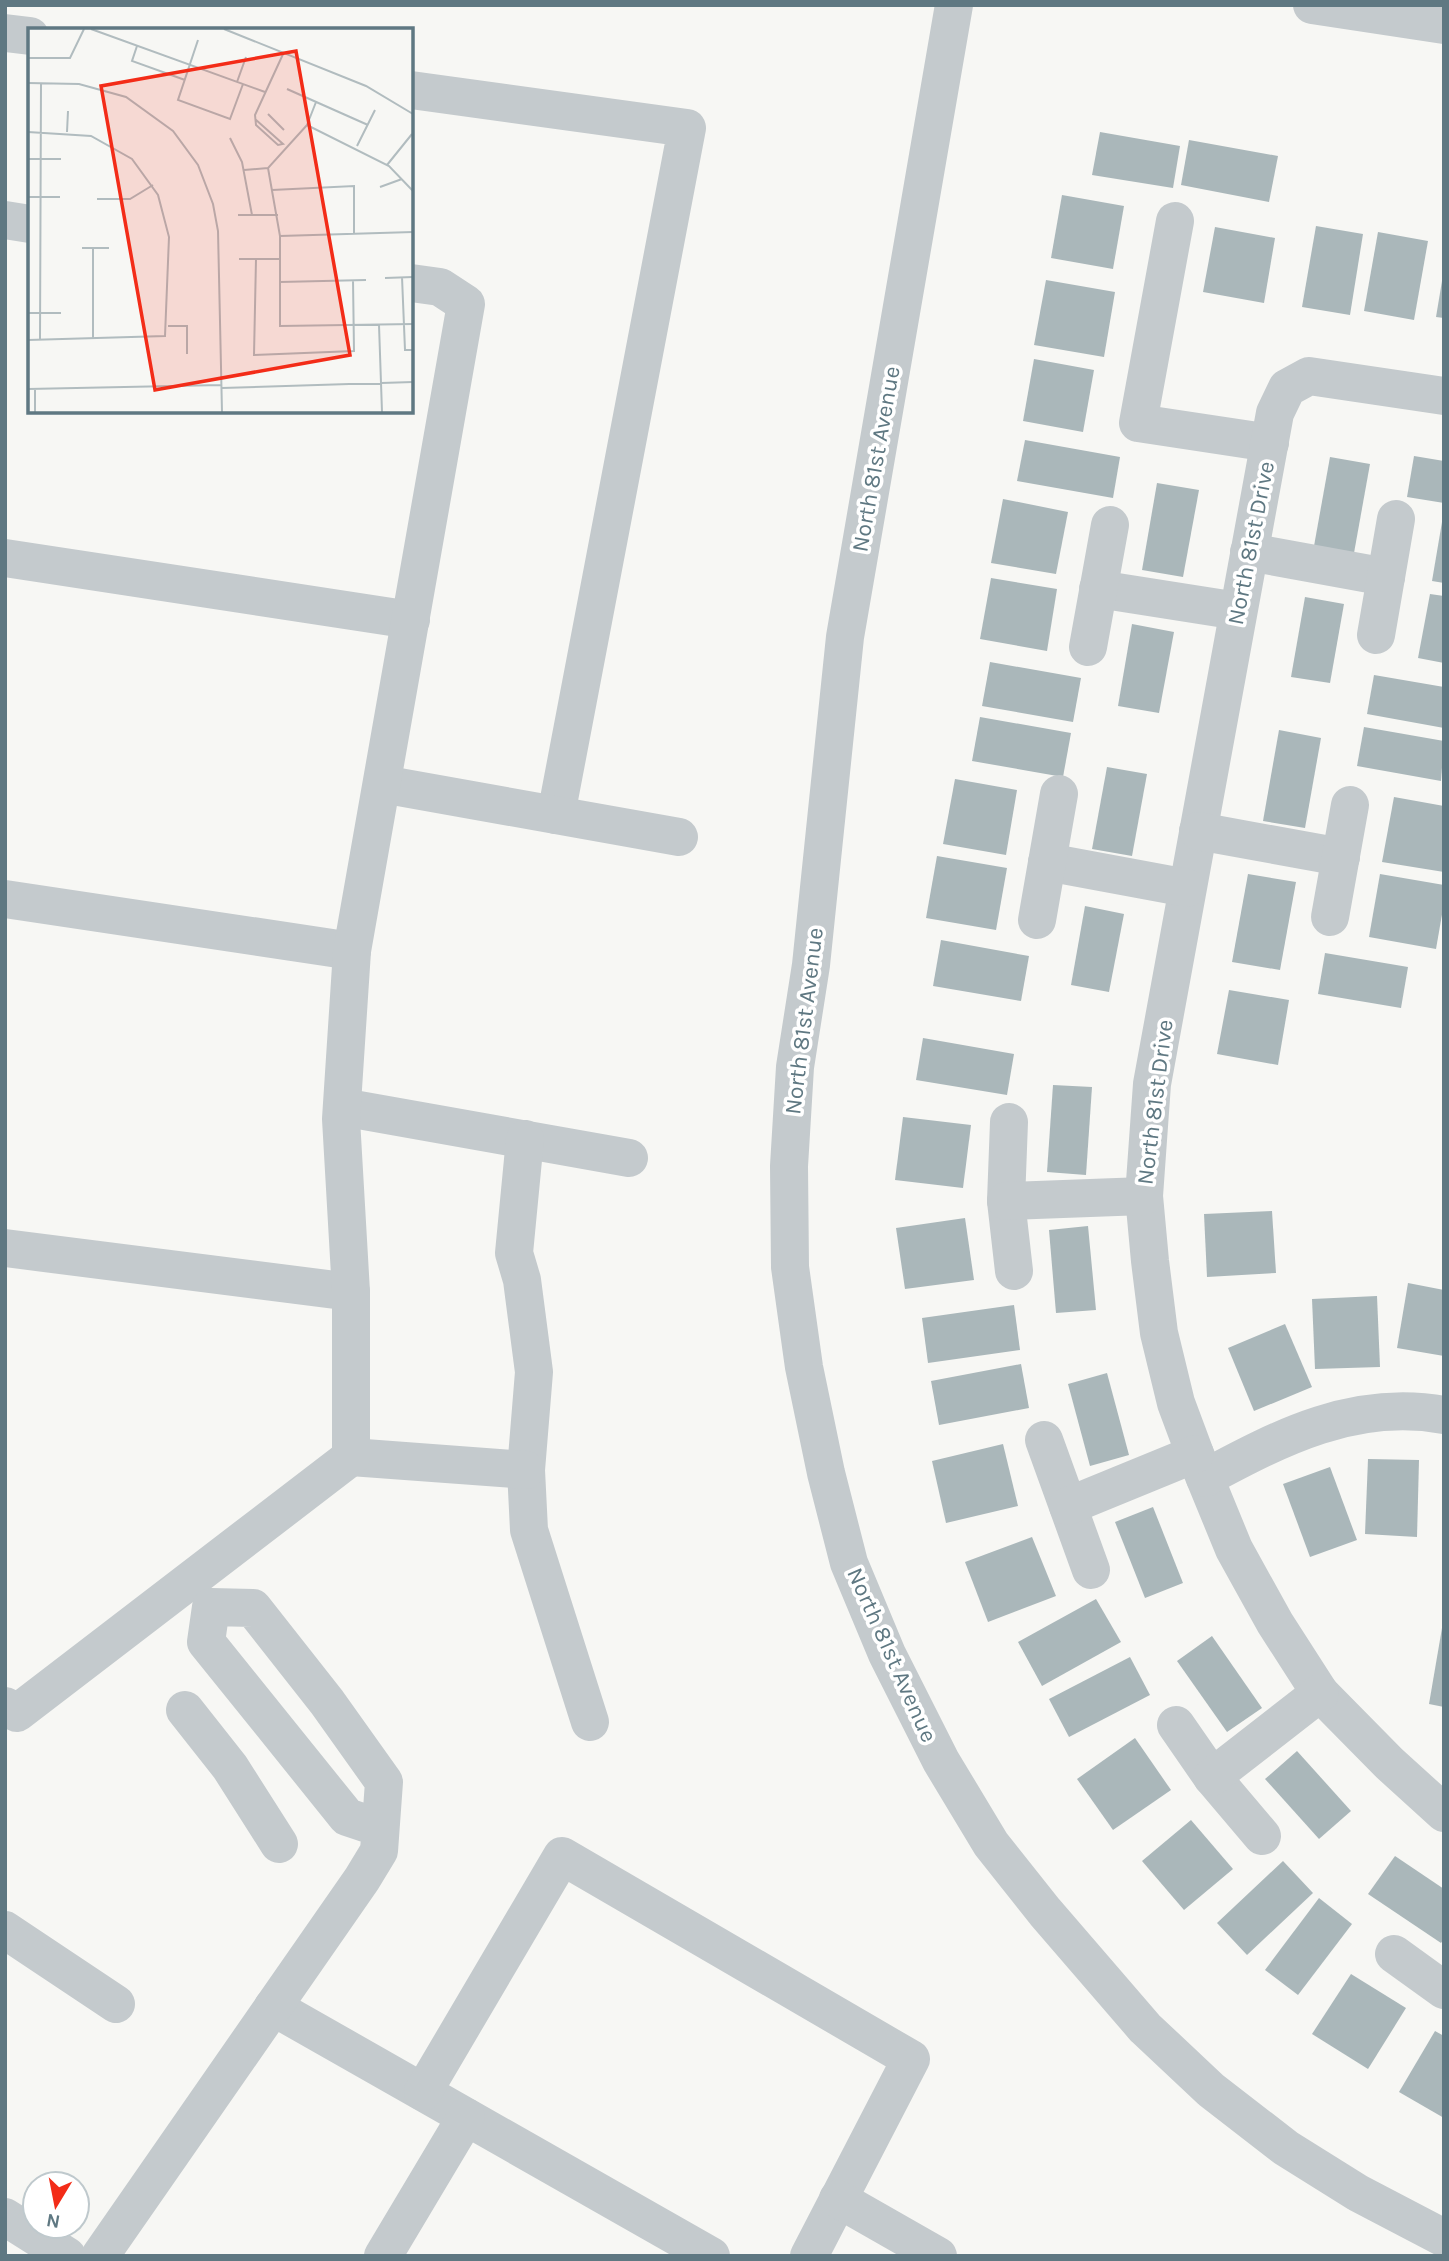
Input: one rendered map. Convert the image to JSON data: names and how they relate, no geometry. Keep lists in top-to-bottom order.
{
  "streets": {
    "street": ["North 81st Avenue", "North 81st Drive"]
  },
  "north": "bottom"
}
